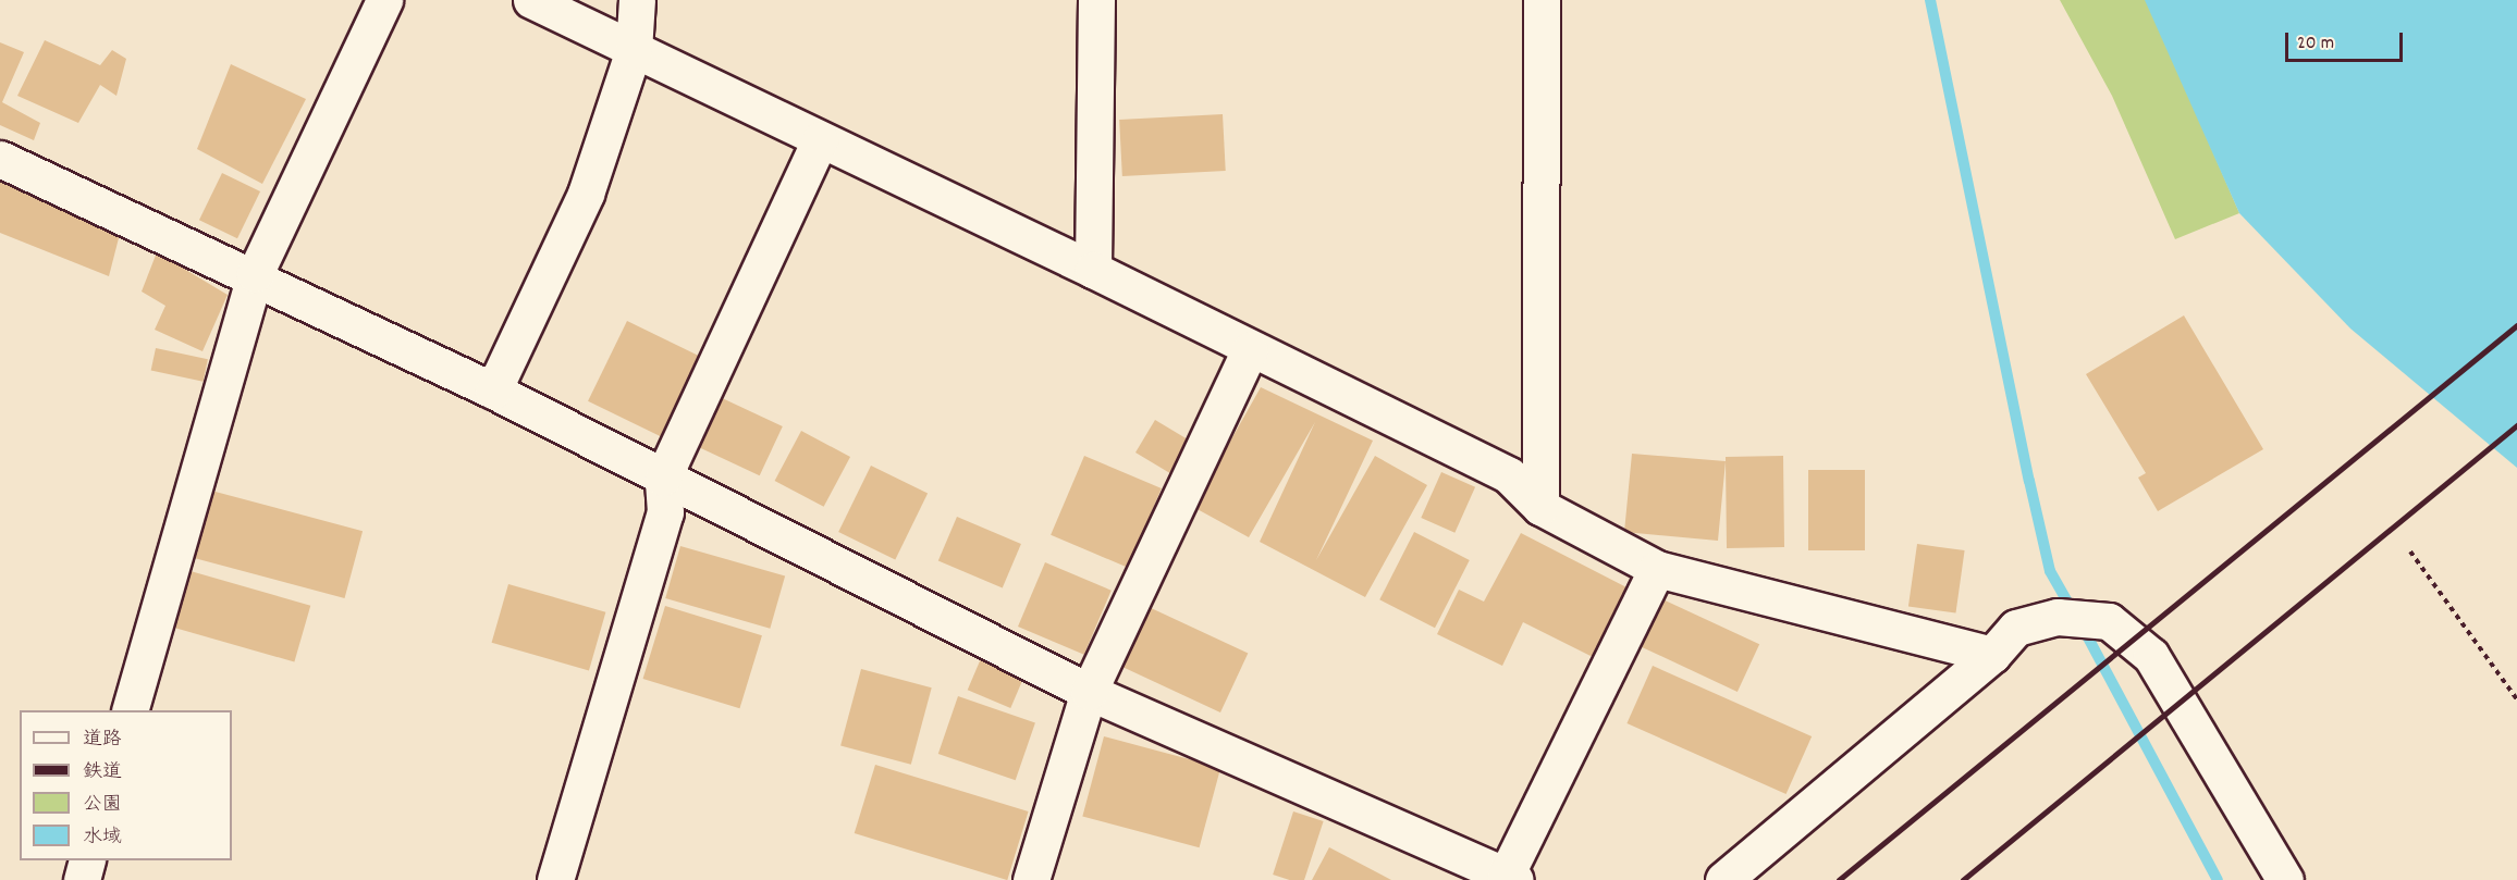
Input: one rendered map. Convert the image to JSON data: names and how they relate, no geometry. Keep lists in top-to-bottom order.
{
  "legend": [
    "道路",
    "鉄道",
    "公園",
    "水域"
  ],
  "scale_bar": "20 m"
}
